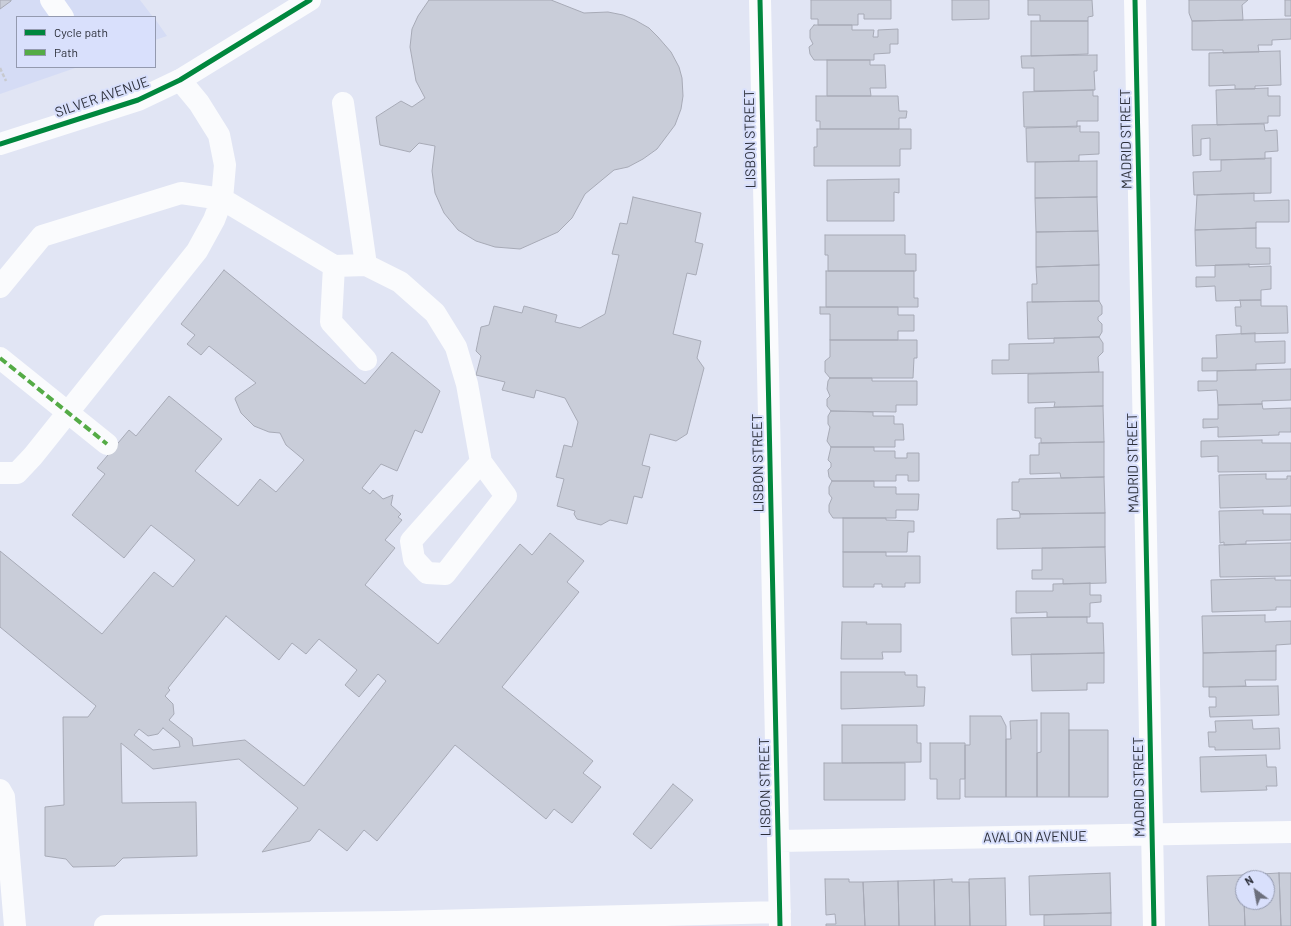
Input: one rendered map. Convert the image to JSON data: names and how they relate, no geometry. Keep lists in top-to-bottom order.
{
  "streets": {
    "street": [
      "SILVER AVENUE",
      "LISBON STREET",
      "MADRID STREET",
      "AVALON AVENUE"
    ]
  },
  "crossings": [
    ["LISBON STREET", "AVALON AVENUE"],
    ["MADRID STREET", "AVALON AVENUE"]
  ],
  "legend": ["Cycle path", "Path"],
  "north": "top left"
}
